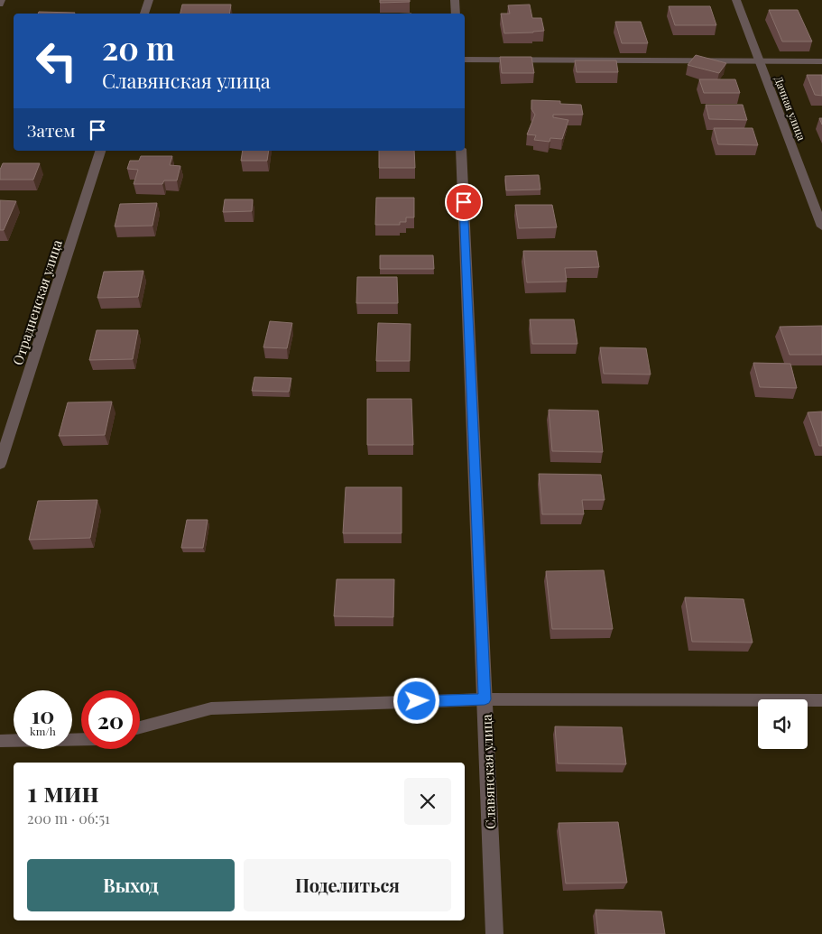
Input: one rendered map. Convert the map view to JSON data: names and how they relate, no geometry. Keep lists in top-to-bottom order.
{
  "streets": {
    "street": ["Дачная улица", "Отрадненская улица", "Славянская улица"]
  },
  "page": {
    "turn": ["20 m", "Славянская улица"],
    "then": "Затем",
    "speed": "10 km/h",
    "limit": "20",
    "heading": ["1 мин", "200 m · 06:51"],
    "buttons": ["Выход", "Поделиться"]
  }
}
